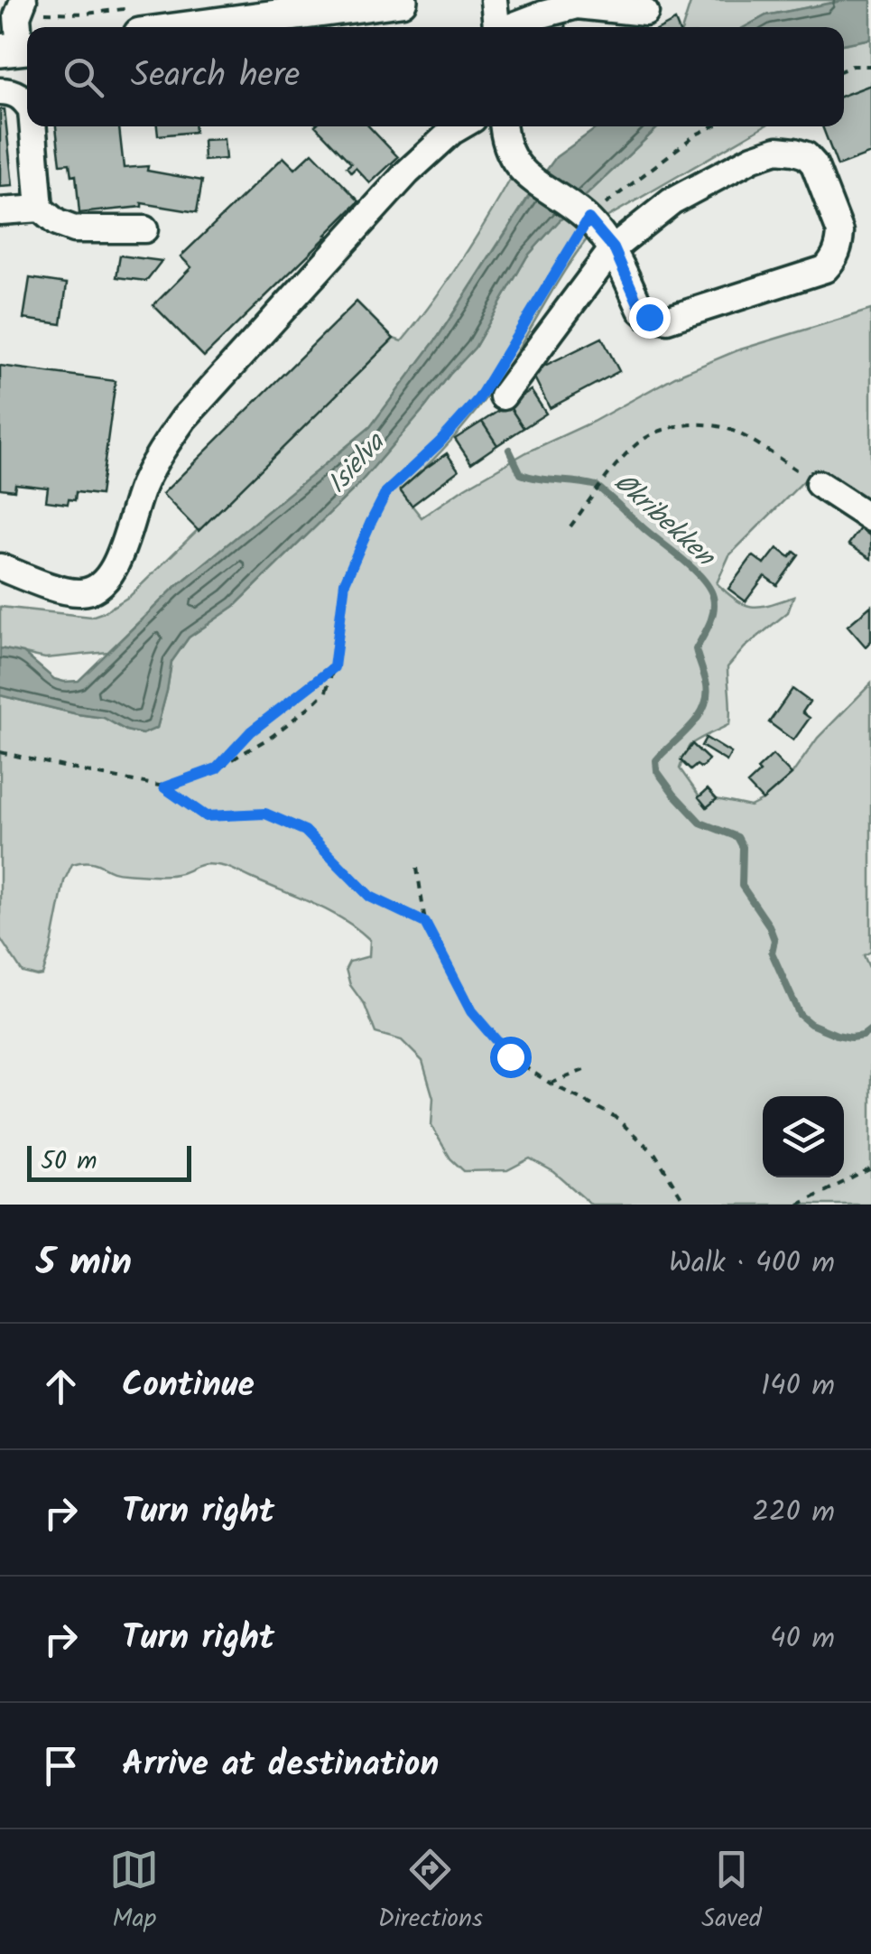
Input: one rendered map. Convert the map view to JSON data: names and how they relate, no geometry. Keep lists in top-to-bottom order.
{
  "water": ["Isielva", "Økribekken"],
  "scale_bar": "50 m",
  "page": {
    "search": "Search here",
    "scale": "50 m",
    "heading": ["5 min", "Walk · 400 m"],
    "list": [
      ["Continue", "140 m"],
      ["Turn right", "220 m"],
      ["Turn right", "40 m"],
      "Arrive at destination"
    ],
    "nav": ["Map", "Directions", "Saved"]
  }
}
